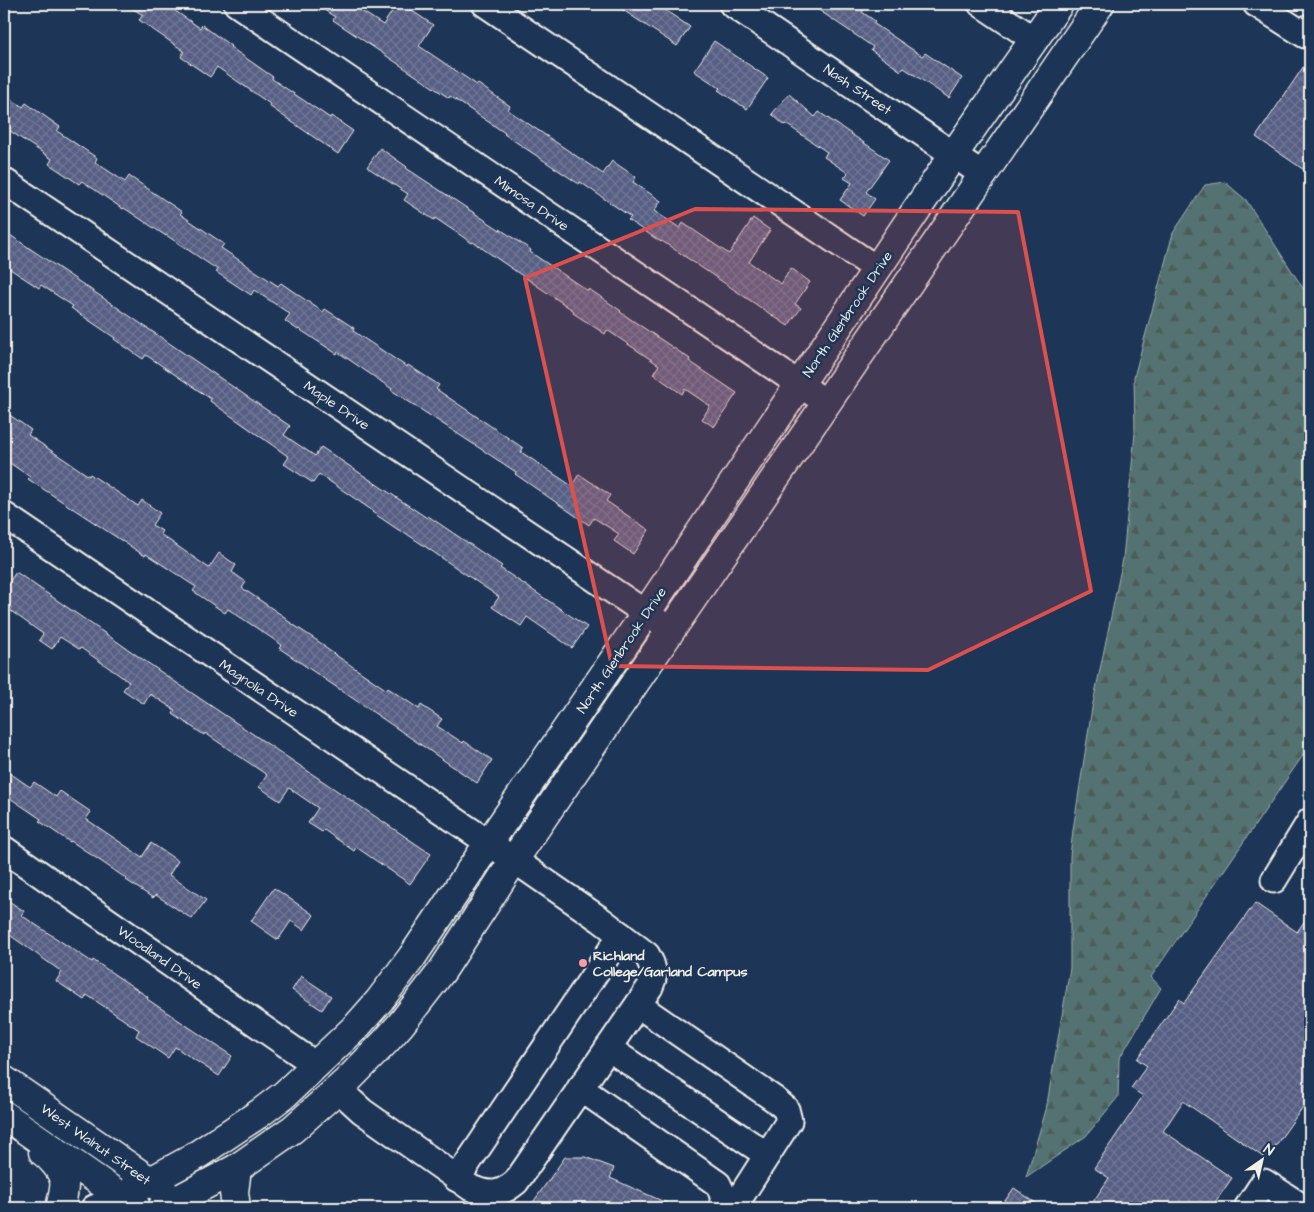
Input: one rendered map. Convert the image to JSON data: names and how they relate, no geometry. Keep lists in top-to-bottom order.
{
  "streets": {
    "main road": ["North Glenbrook Drive", "West Walnut Street"],
    "street": [
      "Nash Street",
      "Mimosa Drive",
      "Maple Drive",
      "Magnolia Drive",
      "Woodland Drive"
    ]
  },
  "crossings": [
    ["Nash Street", "North Glenbrook Drive"],
    ["Mimosa Drive", "North Glenbrook Drive"],
    ["North Glenbrook Drive", "Maple Drive"],
    ["North Glenbrook Drive", "Magnolia Drive"],
    ["North Glenbrook Drive", "Woodland Drive"],
    ["North Glenbrook Drive", "West Walnut Street"]
  ],
  "places": ["Richland College/Garland Campus"],
  "north": "top right"
}
